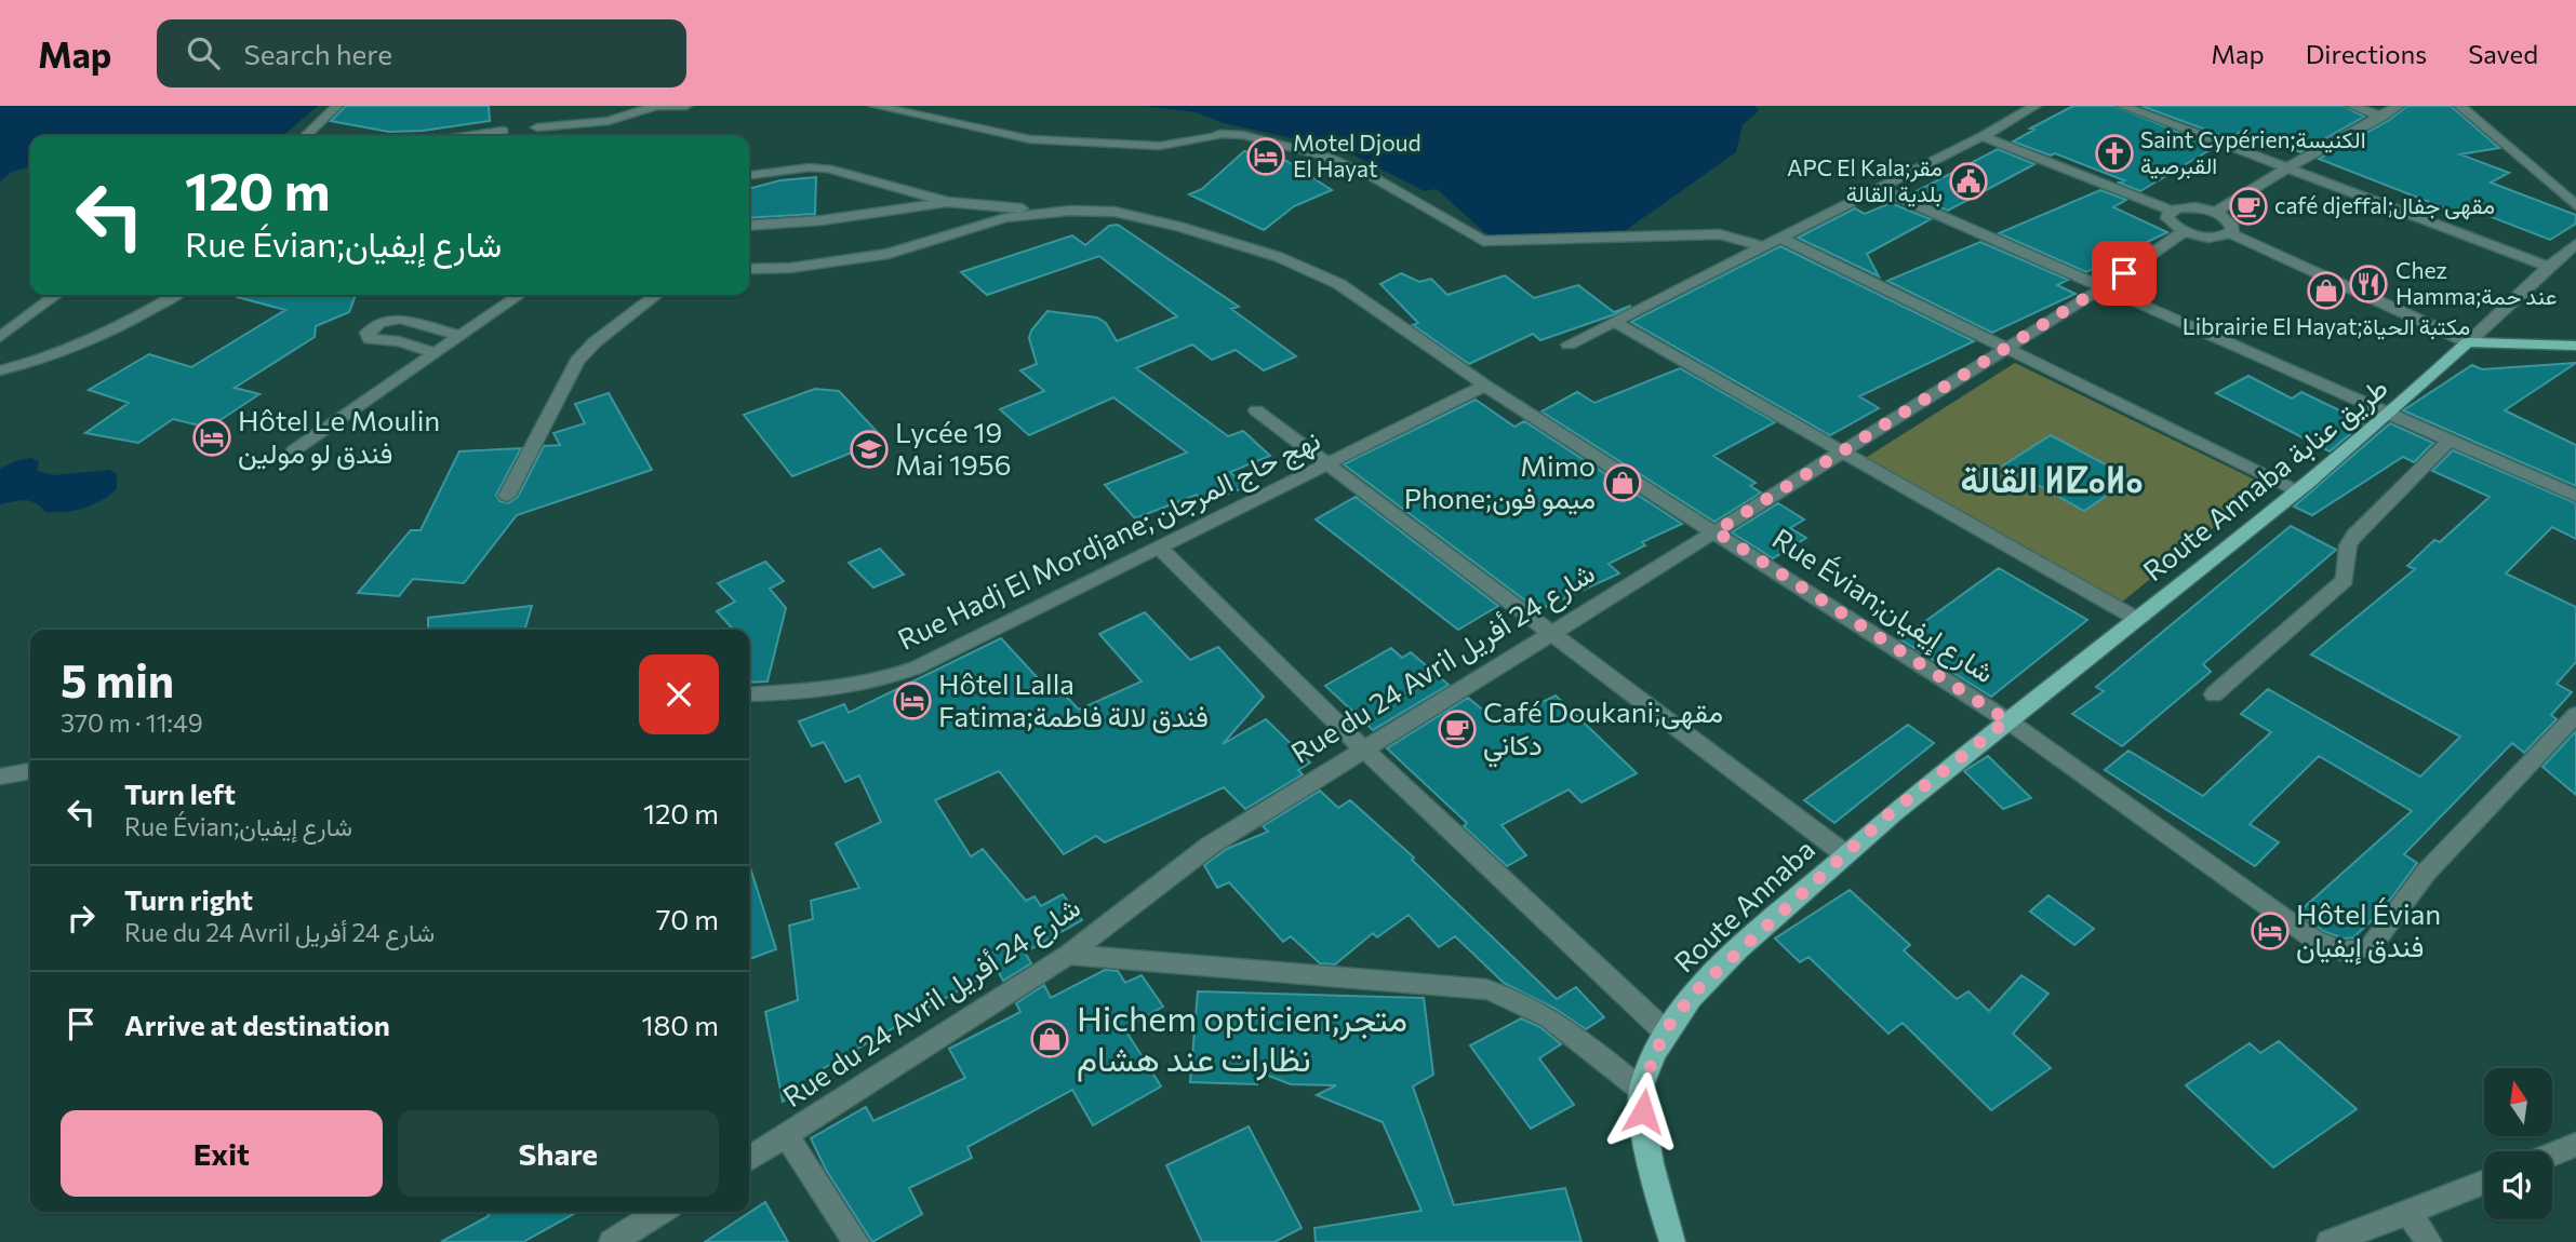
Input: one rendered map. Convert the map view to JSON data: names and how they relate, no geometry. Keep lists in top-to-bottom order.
{
  "streets": {
    "main road": ["Route Annaba طريق عنابة", "Route Annaba"],
    "street": ["Rue Hadj El Mordjane; نهج حاج المرجان", "Rue Évian;شارع إيفيان", "Rue du 24 Avril شارع 24 أفريل"]
  },
  "crossings": [
    ["Route Annaba طريق عنابة", "Rue Évian;شارع إيفيان"],
    ["Route Annaba طريق عنابة", "Route Annaba"],
    ["Rue Hadj El Mordjane; نهج حاج المرجان", "Rue Évian;شارع إيفيان"],
    ["Rue Évian;شارع إيفيان", "Rue du 24 Avril شارع 24 أفريل"],
    ["Rue Évian;شارع إيفيان", "Route Annaba"]
  ],
  "districts": ["القالة ⵍⵇⴰⵍⴰ"],
  "places": {
    "church": ["Saint Cypérien;الكنيسة القبرصية"],
    "hotel": [
      "Motel Djoud El Hayat",
      "Hôtel Le Moulin فندق لو مولين",
      "Hôtel Lalla Fatima;فندق لالة فاطمة",
      "Hôtel Évian فندق إيفيان"
    ],
    "public building": ["APC El Kala;مقر بلدية القالة"],
    "cafe": ["café djeffal;مقهى جفال", "Café Doukani;مقهى دكاني"],
    "restaurant": ["Chez Hamma;عند حمة"],
    "shop": ["Librairie El Hayat;مكتبة الحياة", "Mimo Phone;ميمو فون", "Hichem opticien;متجر نظارات عند هشام"],
    "school or university": ["Lycée 19 Mai 1956"]
  },
  "north": "top",
  "page": {
    "header": "Map",
    "search": "Search here",
    "nav": ["Map", "Directions", "Saved"],
    "turn": ["120 m", "Rue Évian;شارع إيفيان"],
    "heading": ["5 min", "370 m · 11:49"],
    "list": [
      {
        "name": "Turn left",
        "note": "Rue Évian;شارع إيفيان",
        "value": "120 m"
      },
      {
        "name": "Turn right",
        "note": "Rue du 24 Avril شارع 24 أفريل",
        "value": "70 m"
      },
      {
        "name": "Arrive at destination",
        "value": "180 m"
      }
    ],
    "buttons": ["Exit", "Share"]
  }
}
